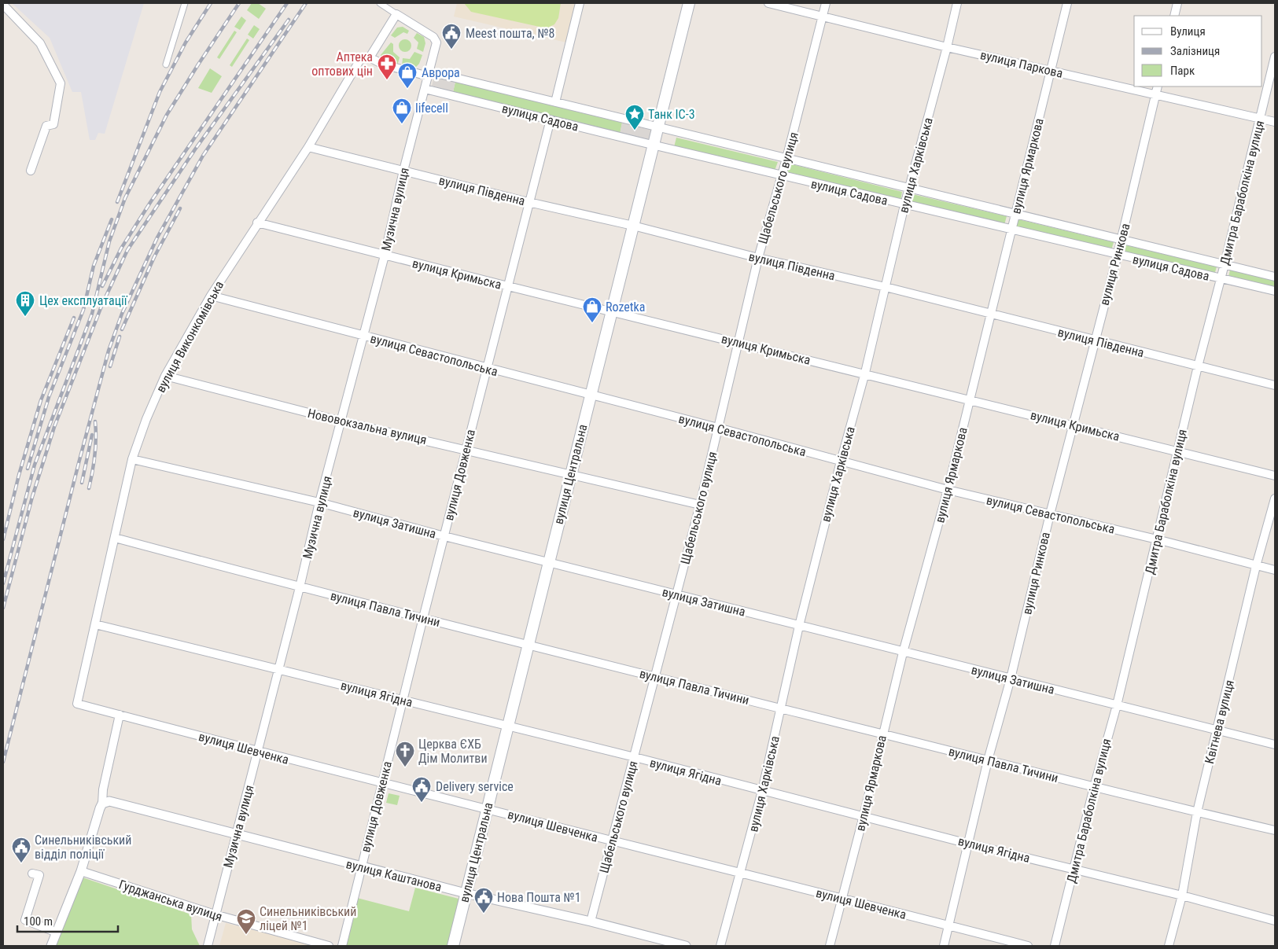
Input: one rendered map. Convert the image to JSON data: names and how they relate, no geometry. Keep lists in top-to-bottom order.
{
  "streets": {
    "main road": ["вулиця Центральна"],
    "street": [
      "вулиця Паркова",
      "вулиця Садова",
      "вулиця Харківська",
      "вулиця Ярмаркова",
      "Щабельського вулиця",
      "вулиця Південна",
      "Дмитра Бараболкіна вулиця",
      "Музична вулиця",
      "вулиця Ринкова",
      "вулиця Кримьска",
      "вулиця Виконкомівська",
      "вулиця Севастопольська",
      "Нововокзальна вулиця",
      "вулиця Довженка",
      "вулиця Затишна",
      "вулиця Павла Тичини",
      "вулиця Ягідна",
      "Квітнева вулиця",
      "вулиця Шевченка",
      "вулиця Каштанова",
      "Гурджанська вулиця"
    ]
  },
  "crossings": [
    ["вулиця Паркова", "вулиця Харківська"],
    ["вулиця Паркова", "вулиця Ярмаркова"],
    ["вулиця Паркова", "Щабельського вулиця"],
    ["вулиця Паркова", "Дмитра Бараболкіна вулиця"],
    ["вулиця Паркова", "вулиця Ринкова"],
    ["вулиця Садова", "вулиця Харківська"],
    ["вулиця Садова", "вулиця Ярмаркова"],
    ["вулиця Садова", "Щабельського вулиця"],
    ["вулиця Садова", "Дмитра Бараболкіна вулиця"],
    ["вулиця Садова", "Музична вулиця"],
    ["вулиця Садова", "вулиця Ринкова"],
    ["вулиця Садова", "вулиця Виконкомівська"],
    ["вулиця Садова", "вулиця Центральна"],
    ["вулиця Садова", "вулиця Довженка"],
    ["вулиця Харківська", "вулиця Південна"],
    ["вулиця Харківська", "вулиця Кримьска"],
    ["вулиця Харківська", "вулиця Севастопольська"],
    ["вулиця Харківська", "вулиця Затишна"],
    ["вулиця Харківська", "вулиця Павла Тичини"],
    ["вулиця Харківська", "вулиця Ягідна"],
    ["вулиця Харківська", "вулиця Шевченка"],
    ["вулиця Ярмаркова", "вулиця Південна"],
    ["вулиця Ярмаркова", "вулиця Кримьска"],
    ["вулиця Ярмаркова", "вулиця Севастопольська"],
    ["вулиця Ярмаркова", "вулиця Затишна"],
    ["вулиця Ярмаркова", "вулиця Павла Тичини"],
    ["вулиця Ярмаркова", "вулиця Ягідна"],
    ["вулиця Ярмаркова", "вулиця Шевченка"],
    ["Щабельського вулиця", "вулиця Південна"],
    ["Щабельського вулиця", "вулиця Кримьска"],
    ["Щабельського вулиця", "вулиця Севастопольська"],
    ["Щабельського вулиця", "Нововокзальна вулиця"],
    ["Щабельського вулиця", "вулиця Затишна"],
    ["Щабельського вулиця", "вулиця Павла Тичини"],
    ["Щабельського вулиця", "вулиця Ягідна"],
    ["Щабельського вулиця", "вулиця Шевченка"],
    ["Щабельського вулиця", "вулиця Каштанова"],
    ["вулиця Південна", "Дмитра Бараболкіна вулиця"],
    ["вулиця Південна", "Музична вулиця"],
    ["вулиця Південна", "вулиця Ринкова"],
    ["вулиця Південна", "вулиця Виконкомівська"],
    ["вулиця Південна", "вулиця Центральна"],
    ["вулиця Південна", "вулиця Довженка"],
    ["Дмитра Бараболкіна вулиця", "вулиця Кримьска"],
    ["Дмитра Бараболкіна вулиця", "вулиця Севастопольська"],
    ["Дмитра Бараболкіна вулиця", "вулиця Затишна"],
    ["Дмитра Бараболкіна вулиця", "вулиця Павла Тичини"],
    ["Дмитра Бараболкіна вулиця", "вулиця Ягідна"],
    ["Музична вулиця", "вулиця Кримьска"],
    ["Музична вулиця", "вулиця Виконкомівська"],
    ["Музична вулиця", "вулиця Севастопольська"],
    ["Музична вулиця", "Нововокзальна вулиця"],
    ["Музична вулиця", "вулиця Затишна"],
    ["Музична вулиця", "вулиця Павла Тичини"],
    ["Музична вулиця", "вулиця Ягідна"],
    ["Музична вулиця", "вулиця Шевченка"],
    ["Музична вулиця", "вулиця Каштанова"],
    ["Музична вулиця", "Гурджанська вулиця"],
    ["вулиця Ринкова", "вулиця Кримьска"],
    ["вулиця Ринкова", "вулиця Севастопольська"],
    ["вулиця Ринкова", "вулиця Затишна"],
    ["вулиця Ринкова", "вулиця Павла Тичини"],
    ["вулиця Ринкова", "вулиця Ягідна"],
    ["вулиця Ринкова", "вулиця Шевченка"],
    ["вулиця Кримьска", "вулиця Виконкомівська"],
    ["вулиця Кримьска", "вулиця Центральна"],
    ["вулиця Кримьска", "вулиця Довженка"],
    ["вулиця Виконкомівська", "вулиця Севастопольська"],
    ["вулиця Виконкомівська", "Нововокзальна вулиця"],
    ["вулиця Виконкомівська", "вулиця Затишна"],
    ["вулиця Виконкомівська", "вулиця Павла Тичини"],
    ["вулиця Виконкомівська", "вулиця Ягідна"],
    ["вулиця Виконкомівська", "вулиця Шевченка"],
    ["вулиця Севастопольська", "вулиця Центральна"],
    ["вулиця Севастопольська", "вулиця Довженка"],
    ["вулиця Севастопольська", "Квітнева вулиця"],
    ["Нововокзальна вулиця", "вулиця Центральна"],
    ["Нововокзальна вулиця", "вулиця Довженка"],
    ["вулиця Центральна", "вулиця Затишна"],
    ["вулиця Центральна", "вулиця Павла Тичини"],
    ["вулиця Центральна", "вулиця Ягідна"],
    ["вулиця Центральна", "вулиця Шевченка"],
    ["вулиця Центральна", "вулиця Каштанова"],
    ["вулиця Довженка", "вулиця Затишна"],
    ["вулиця Довженка", "вулиця Павла Тичини"],
    ["вулиця Довженка", "вулиця Ягідна"],
    ["вулиця Довженка", "вулиця Шевченка"],
    ["вулиця Довженка", "вулиця Каштанова"],
    ["вулиця Затишна", "Квітнева вулиця"],
    ["вулиця Павла Тичини", "Квітнева вулиця"],
    ["вулиця Ягідна", "Квітнева вулиця"]
  ],
  "places": {
    "public building": [
      "Meest пошта, №8",
      "Delivery service",
      "Синельниківський відділ поліції",
      "Нова Пошта №1"
    ],
    "pharmacy": ["Аптека оптових цін"],
    "shop": ["Аврора", "lifecell", "Rozetka"],
    "place": ["Танк ІС-3"],
    "building": ["Цех експлуатації"],
    "church": ["Церква ЄХБ Дім Молитви"],
    "school or university": ["Синельниківський ліцей №1"]
  },
  "legend": ["Вулиця", "Залізниця", "Парк"],
  "scale_bar": "100 m"
}
